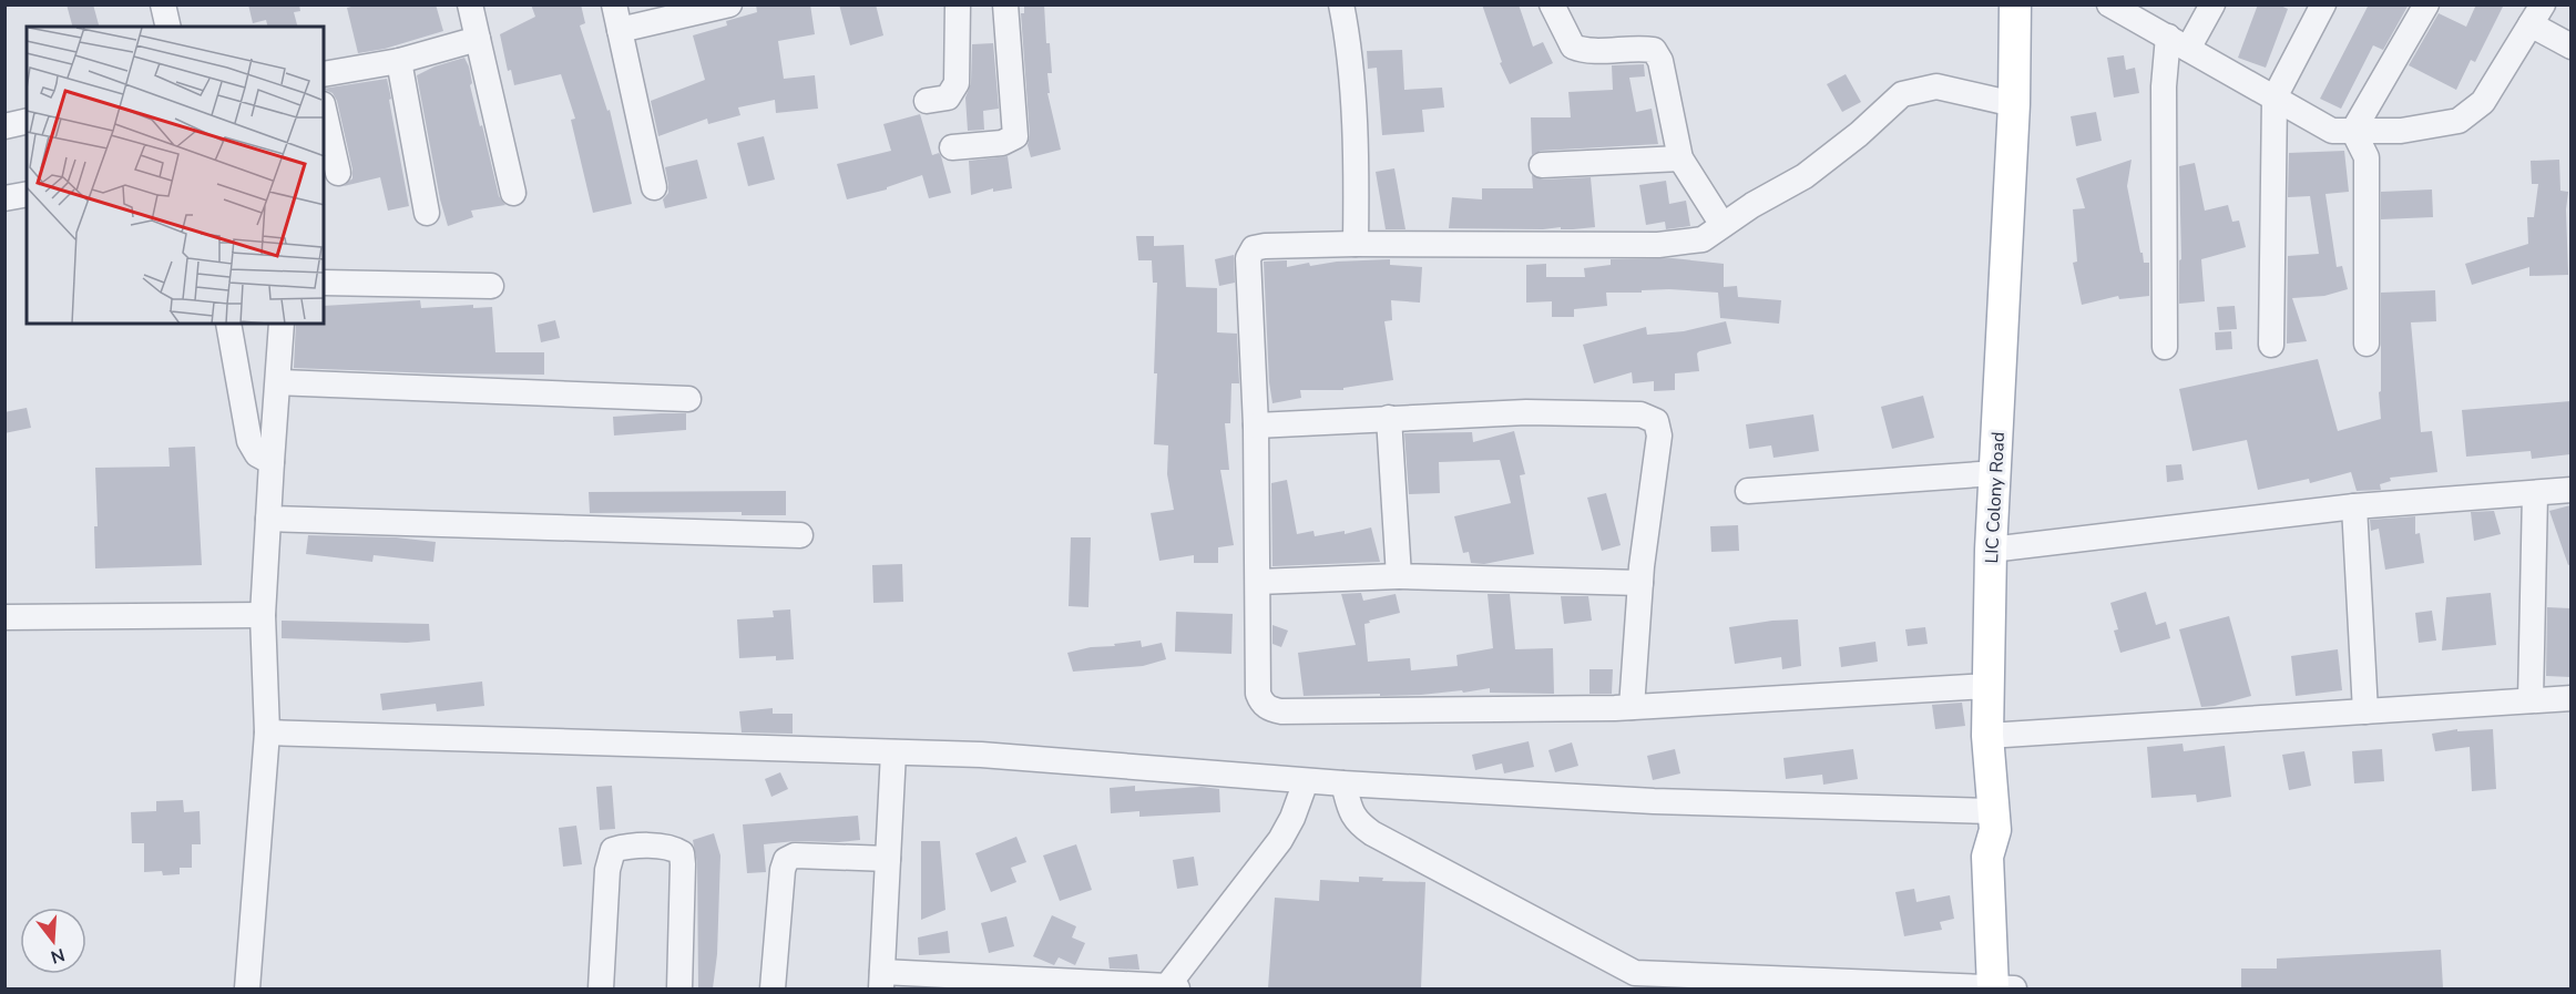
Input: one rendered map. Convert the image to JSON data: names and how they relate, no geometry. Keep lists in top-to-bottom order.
{
  "streets": {
    "main road": ["LIC Colony Road"]
  },
  "north": "bottom"
}
